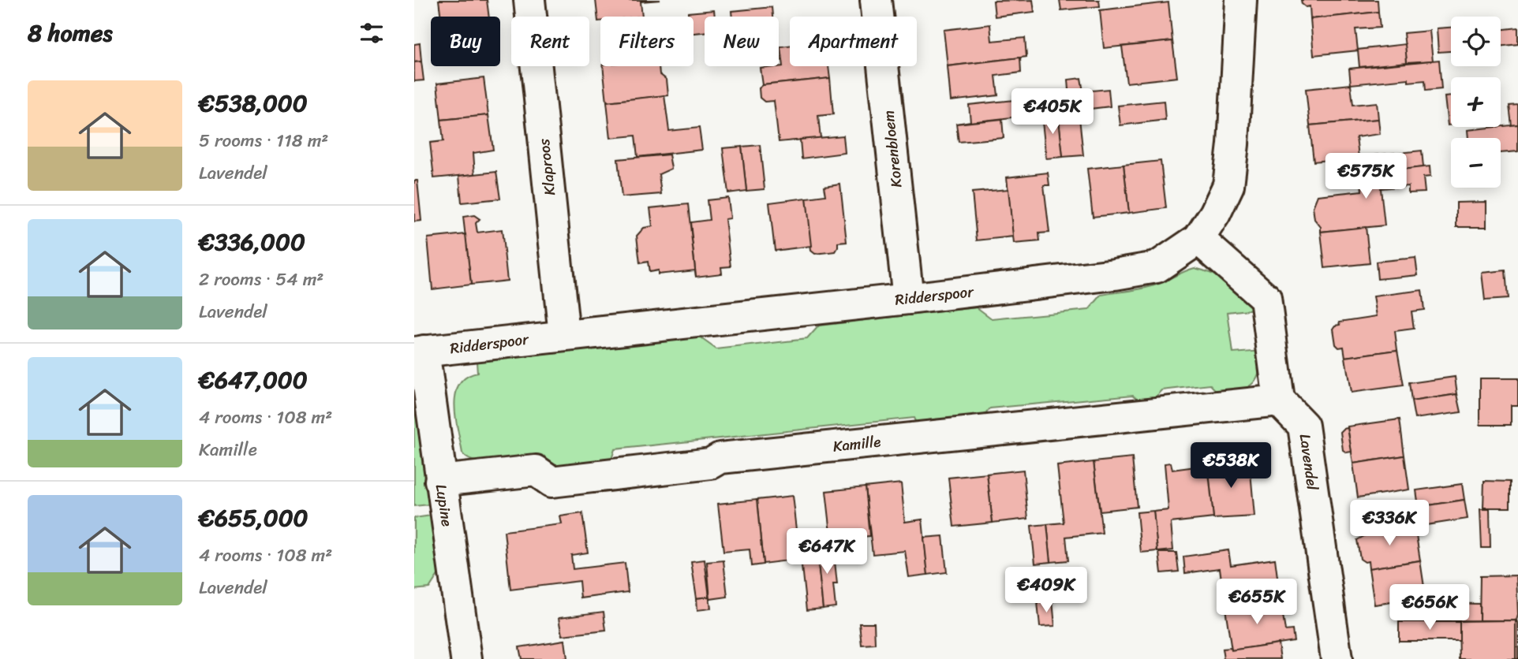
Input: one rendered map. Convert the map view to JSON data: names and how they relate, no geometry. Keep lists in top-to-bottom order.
{
  "streets": {
    "street": [
      "Korenbloem",
      "Klaproos",
      "Ridderspoor",
      "Kamille",
      "Lavendel",
      "Lupine"
    ]
  },
  "crossings": [
    ["Korenbloem", "Ridderspoor"],
    ["Klaproos", "Ridderspoor"],
    ["Ridderspoor", "Lupine"],
    ["Kamille", "Lavendel"],
    ["Kamille", "Lupine"]
  ],
  "page": {
    "heading": "8 homes",
    "map_buttons": ["+", "−"],
    "chip": [
      "Buy",
      "Rent",
      "Filters",
      "New",
      "Apartment"
    ],
    "list": [
      {
        "name": "€538,000",
        "note": "5 rooms · 118 m² · Lavendel"
      },
      {
        "name": "€336,000",
        "note": "2 rooms · 54 m² · Lavendel"
      },
      {
        "name": "€647,000",
        "note": "4 rooms · 108 m² · Kamille"
      },
      {
        "name": "€655,000",
        "note": "4 rooms · 108 m² · Lavendel"
      }
    ],
    "price": [
      "€405K",
      "€575K",
      "€538K",
      "€336K",
      "€647K",
      "€409K",
      "€655K",
      "€656K"
    ]
  }
}
